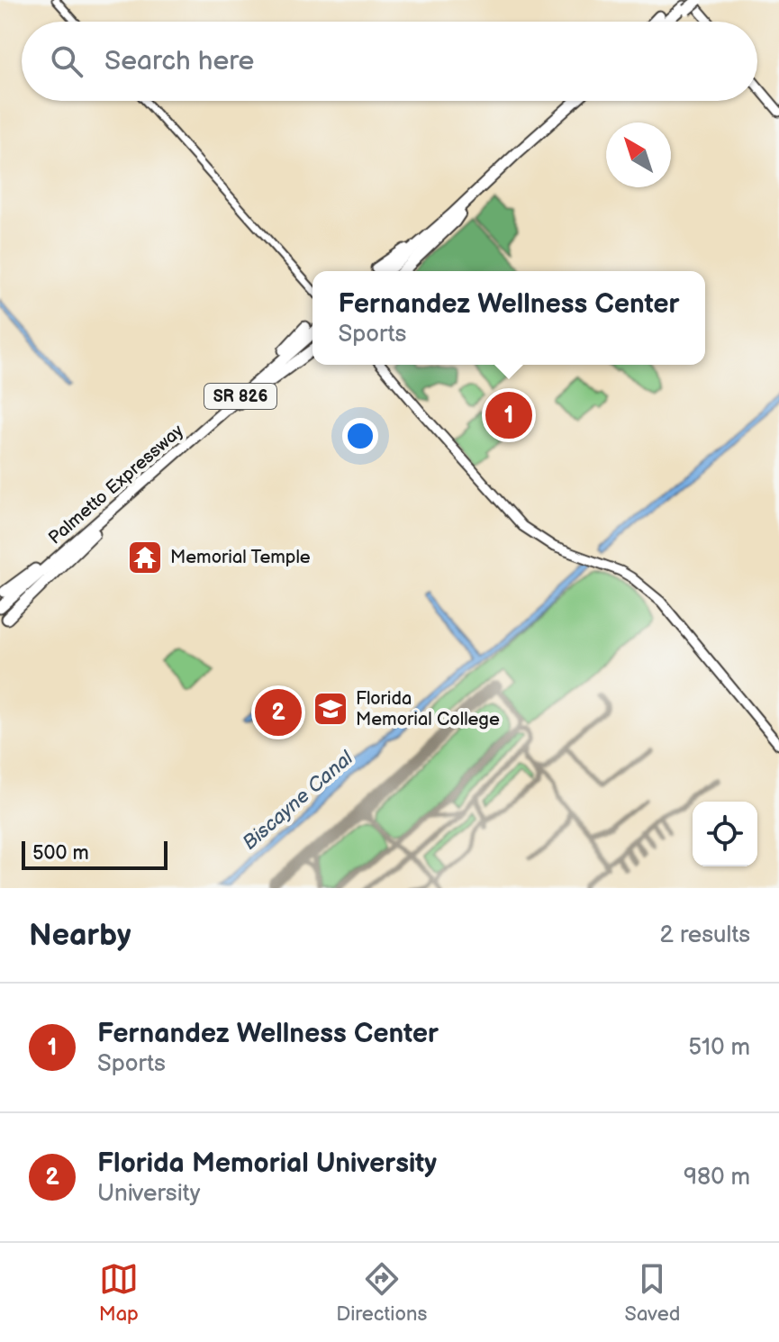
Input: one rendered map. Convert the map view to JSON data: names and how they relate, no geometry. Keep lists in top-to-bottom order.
{
  "streets": {
    "highway": ["SR 826", "Palmetto Expressway"]
  },
  "water": ["Biscayne Canal"],
  "places": {
    "temple": ["Memorial Temple"],
    "school or university": ["Florida Memorial College"]
  },
  "scale_bar": "500 m",
  "north": "top left",
  "page": {
    "search": "Search here",
    "popup": ["Fernandez Wellness Center", "Sports"],
    "pins": ["1", "2"],
    "scale": "500 m",
    "heading": ["Nearby", "2 results"],
    "list": [
      {
        "mark": "1",
        "name": "Fernandez Wellness Center",
        "note": "Sports",
        "value": "510 m"
      },
      {
        "mark": "2",
        "name": "Florida Memorial University",
        "note": "University",
        "value": "980 m"
      }
    ],
    "nav": ["Map", "Directions", "Saved"]
  }
}
